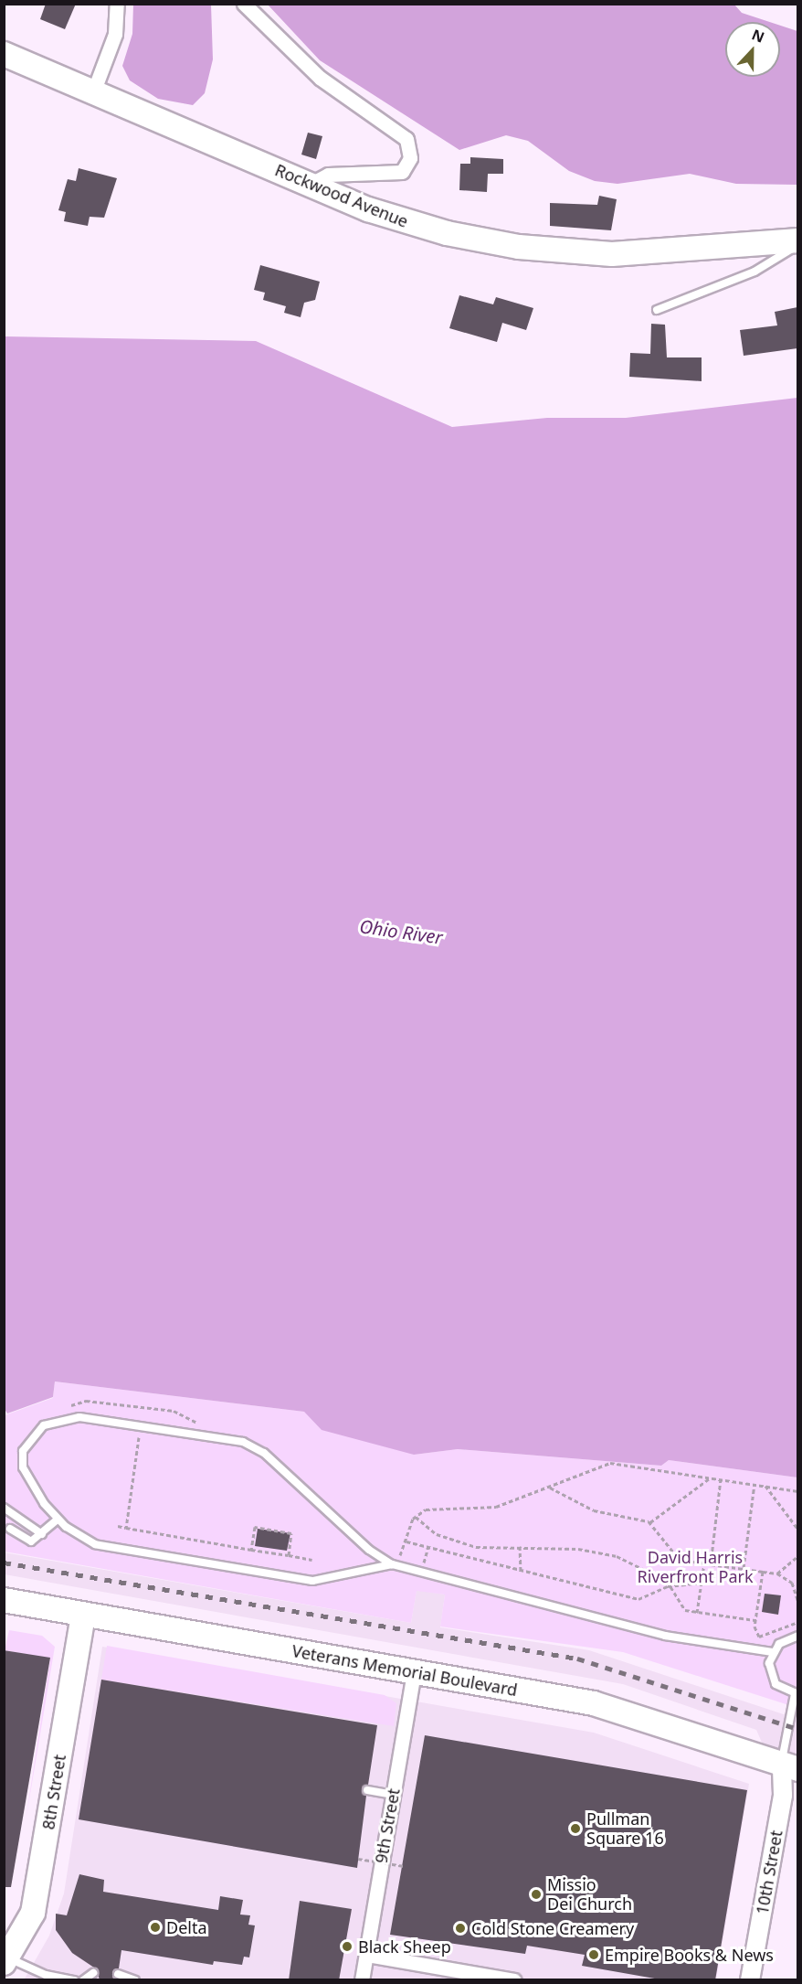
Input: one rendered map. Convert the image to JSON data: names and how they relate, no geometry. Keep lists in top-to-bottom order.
{
  "streets": {
    "main road": ["Rockwood Avenue", "Veterans Memorial Boulevard", "8th Street"],
    "street": ["9th Street", "10th Street"]
  },
  "crossings": [
    ["Veterans Memorial Boulevard", "8th Street"],
    ["Veterans Memorial Boulevard", "9th Street"],
    ["Veterans Memorial Boulevard", "10th Street"]
  ],
  "water": ["Ohio River"],
  "parks": ["David Harris Riverfront Park"],
  "places": [
    "Pullman Square 16",
    "Missio Dei Church",
    "Delta",
    "Cold Stone Creamery",
    "Black Sheep",
    "Empire Books & News"
  ],
  "north": "top"
}
